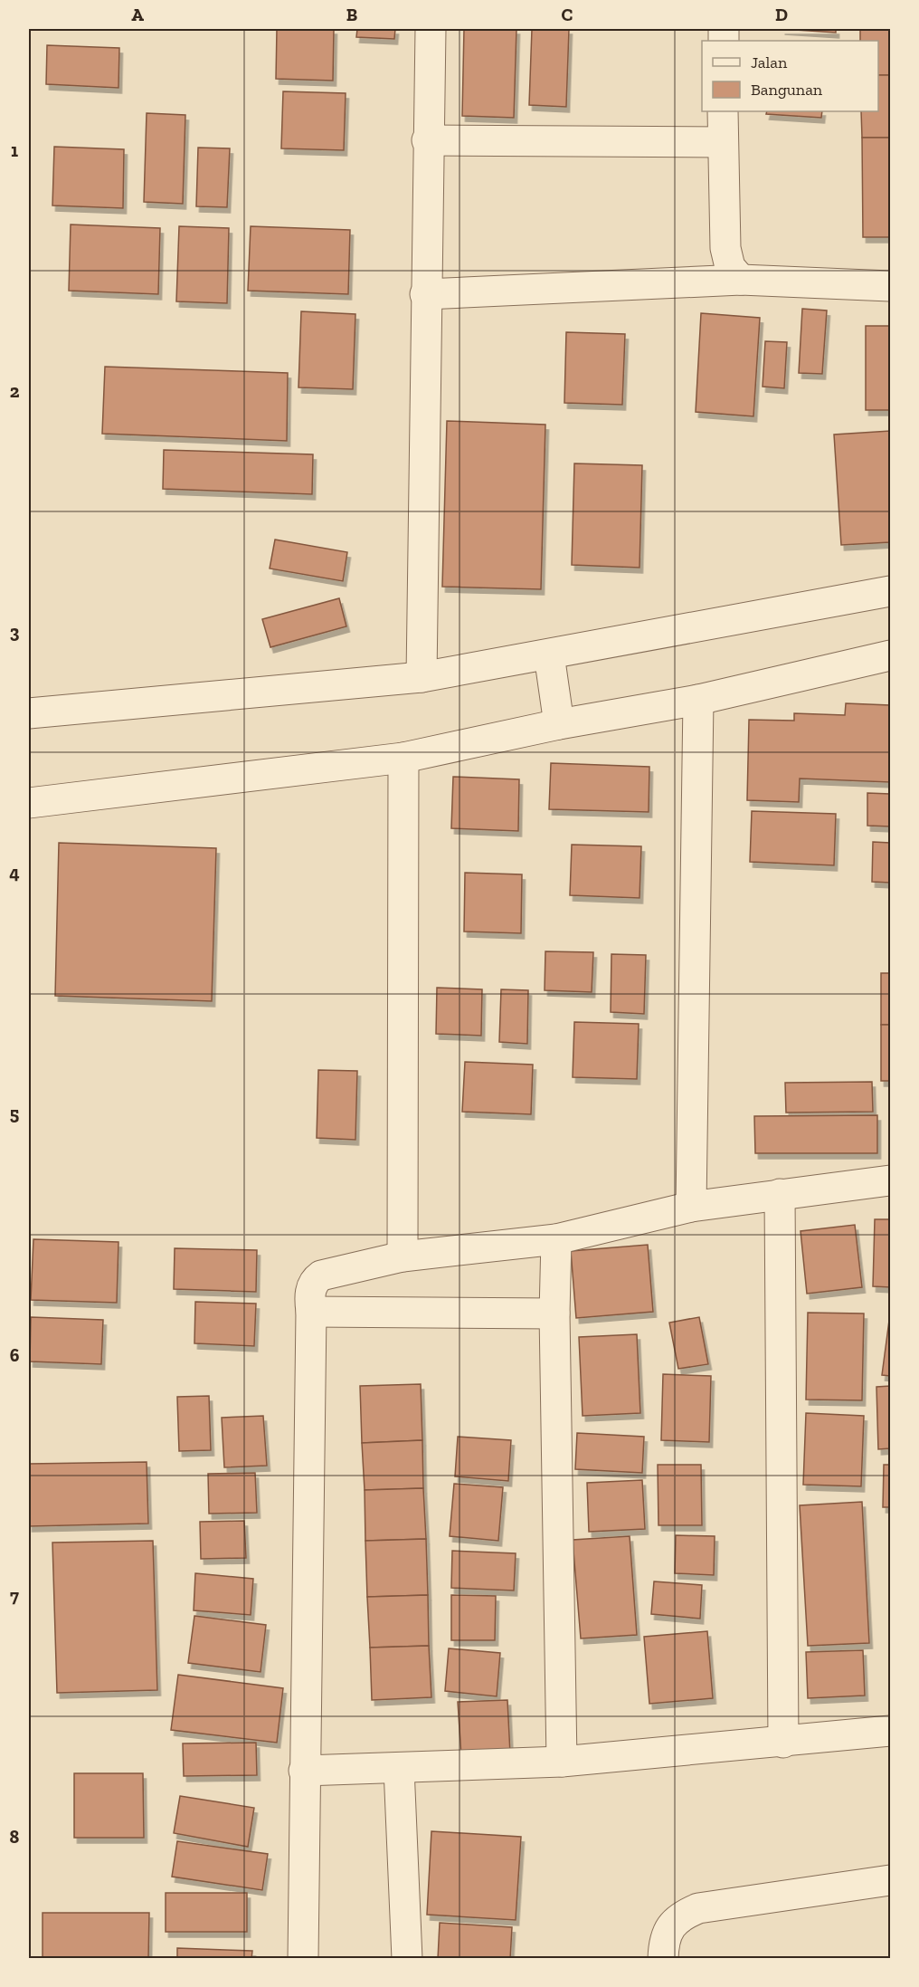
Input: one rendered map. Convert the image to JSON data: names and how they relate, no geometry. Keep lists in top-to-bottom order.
{
  "legend": ["Jalan", "Bangunan"],
  "grid": {
    "columns": [
      "A",
      "B",
      "C",
      "D"
    ],
    "rows": [
      "1",
      "2",
      "3",
      "4",
      "5",
      "6",
      "7",
      "8"
    ]
  }
}
